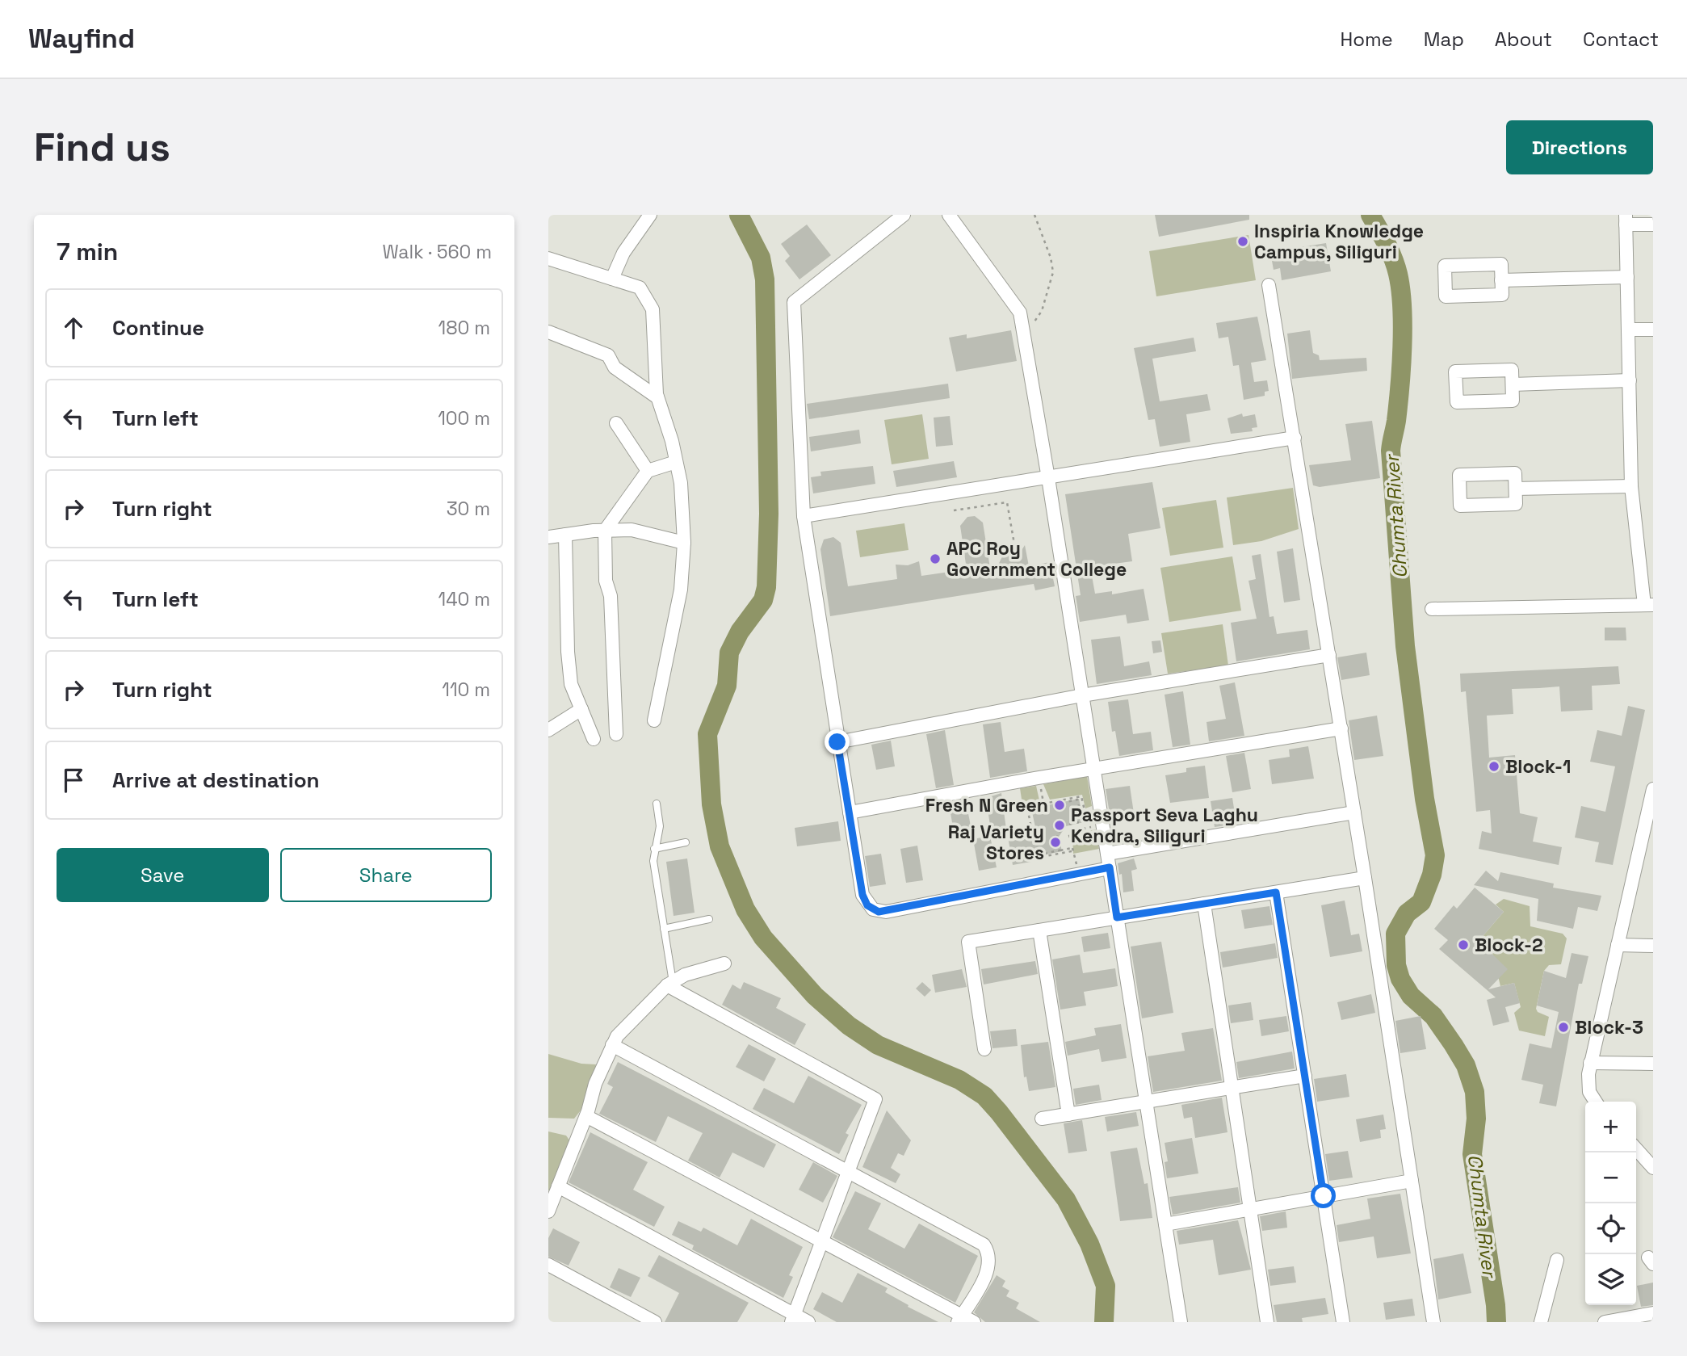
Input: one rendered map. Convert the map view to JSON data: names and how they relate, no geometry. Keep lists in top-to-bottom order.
{
  "water": ["Chumta River"],
  "places": [
    "Inspiria Knowledge Campus, Siliguri",
    "APC Roy Government College",
    "Block-1",
    "Fresh N Green",
    "Passport Seva Laghu Kendra, Siliguri",
    "Raj Variety Stores",
    "Block-2",
    "Block-3"
  ],
  "page": {
    "header": "Wayfind",
    "nav": [
      "Home",
      "Map",
      "About",
      "Contact"
    ],
    "buttons": [
      "Directions",
      ["Save", "Share"]
    ],
    "title": "Find us",
    "heading": ["7 min", "Walk · 560 m"],
    "list": [
      ["Continue", "180 m"],
      ["Turn left", "100 m"],
      ["Turn right", "30 m"],
      ["Turn left", "140 m"],
      ["Turn right", "110 m"],
      "Arrive at destination"
    ],
    "map_buttons": ["+", "−"]
  }
}
